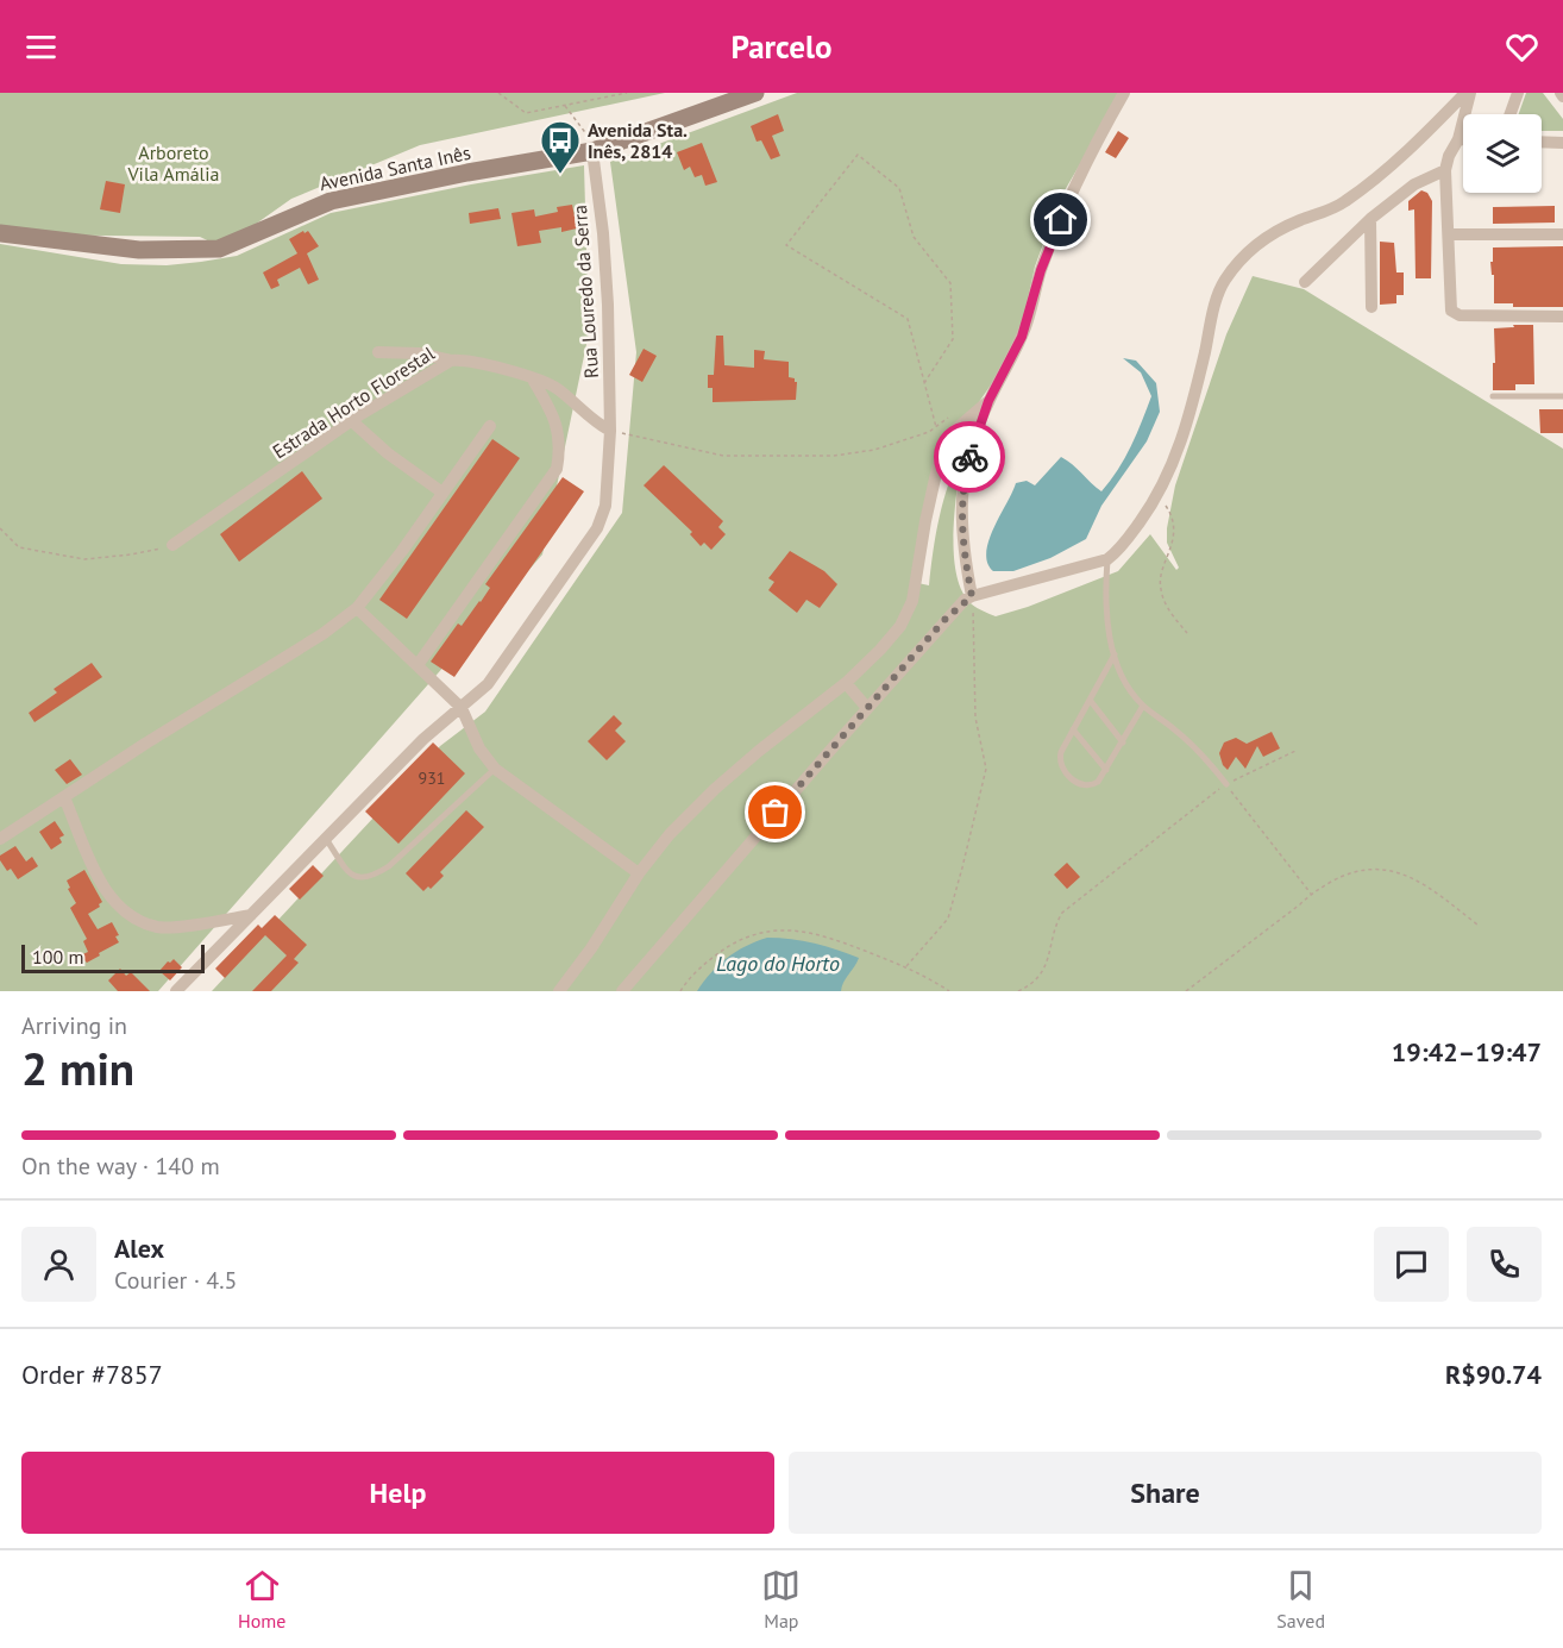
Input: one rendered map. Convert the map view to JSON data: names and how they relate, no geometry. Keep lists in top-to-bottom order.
{
  "streets": {
    "main road": ["Avenida Santa Inês"],
    "street": ["Rua Louredo da Serra", "Estrada Horto Florestal"]
  },
  "crossings": [
    ["Avenida Santa Inês", "Rua Louredo da Serra"],
    ["Rua Louredo da Serra", "Estrada Horto Florestal"]
  ],
  "water": ["Lago do Horto"],
  "parks": ["Arboreto Vila Amália"],
  "places": {
    "bus stop": ["Avenida Sta. Inês, 2814"]
  },
  "house_numbers": ["931"],
  "scale_bar": "100 m",
  "page": {
    "header": "Parcelo",
    "scale": "100 m",
    "heading": ["2 min", "Arriving in", "19:42–19:47"],
    "panel": [
      "Alex",
      "Courier · 4.5",
      "Order #7857",
      "R$90.74"
    ],
    "bar": "On the way · 140 m",
    "buttons": ["Help", "Share"],
    "tabs": ["Home", "Map", "Saved"]
  }
}
